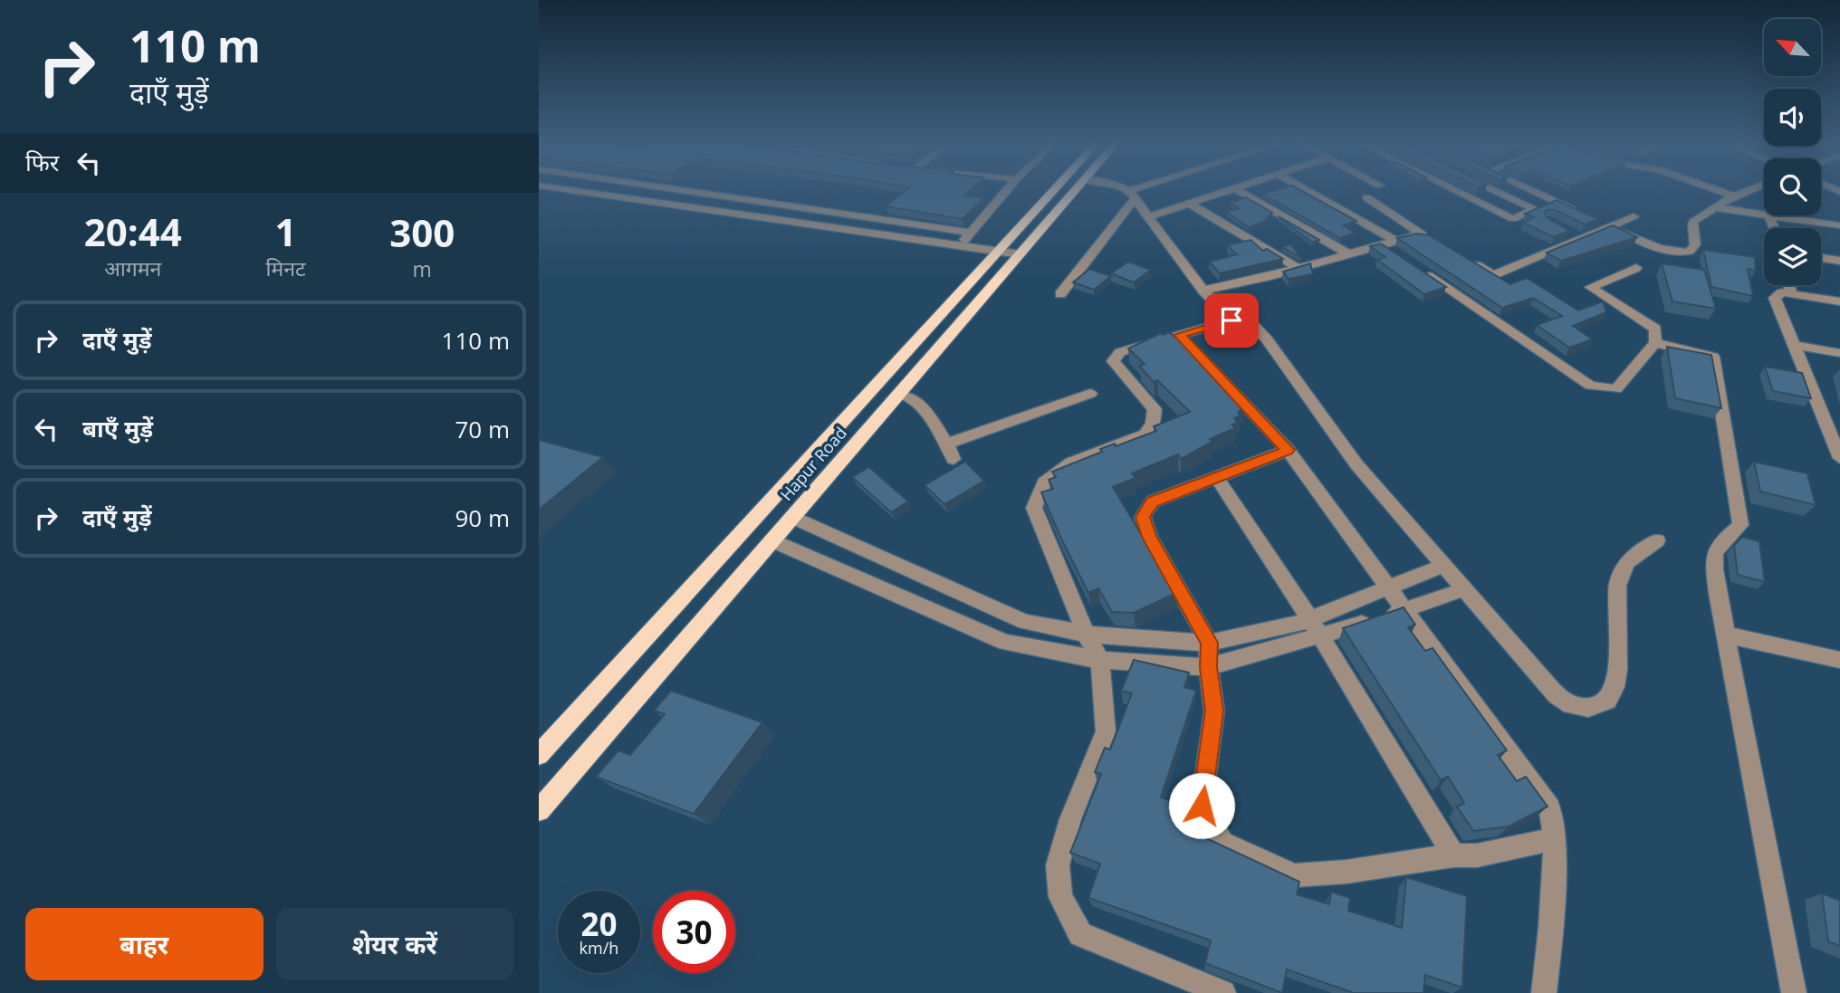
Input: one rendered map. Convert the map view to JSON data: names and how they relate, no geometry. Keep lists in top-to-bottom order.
{
  "streets": {
    "main road": ["Hapur Road"]
  },
  "north": "top left",
  "page": {
    "turn": ["110 m", "दाएँ मुड़ें"],
    "then": "फिर",
    "eta": [
      "20:44",
      "आगमन",
      "1",
      "मिनट",
      "300",
      "m"
    ],
    "list": [
      {
        "name": "दाएँ मुड़ें",
        "value": "110 m"
      },
      {
        "name": "बाएँ मुड़ें",
        "value": "70 m"
      },
      {
        "name": "दाएँ मुड़ें",
        "value": "90 m"
      }
    ],
    "speed": "20 km/h",
    "limit": "30",
    "buttons": ["बाहर", "शेयर करें"]
  }
}
